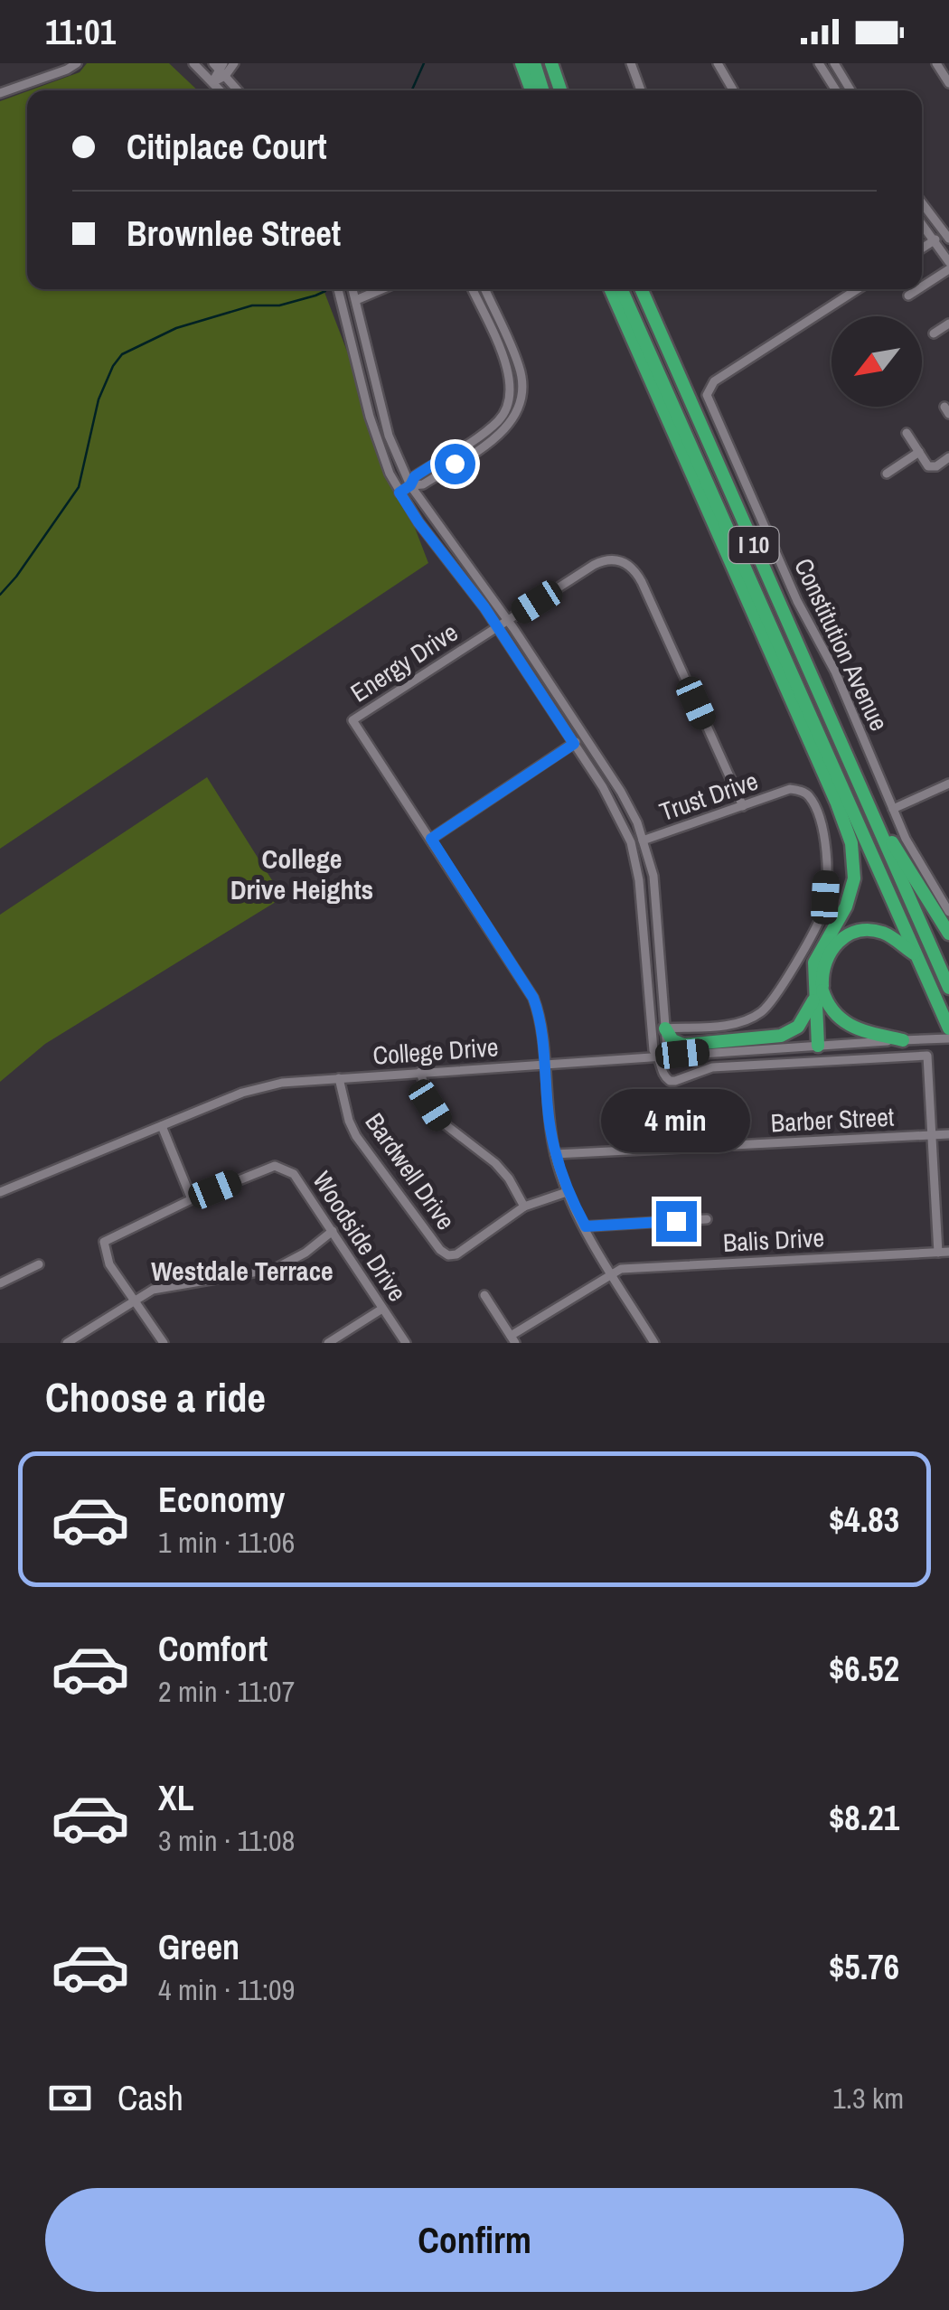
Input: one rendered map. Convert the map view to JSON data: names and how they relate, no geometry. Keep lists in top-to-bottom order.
{
  "streets": {
    "highway": ["I 10"],
    "street": [
      "Constitution Avenue",
      "Energy Drive",
      "Trust Drive",
      "College Drive",
      "Barber Street",
      "Bardwell Drive",
      "Woodside Drive",
      "Balis Drive"
    ]
  },
  "crossings": [
    ["Energy Drive", "Trust Drive"],
    ["College Drive", "Bardwell Drive"]
  ],
  "districts": ["College Drive Heights", "Westdale Terrace"],
  "north": "bottom left",
  "page": {
    "status": "11:01",
    "banner": ["Citiplace Court", "Brownlee Street"],
    "bubble": "4 min",
    "heading": "Choose a ride",
    "list": [
      {
        "name": "Economy",
        "note": "1 min · 11:06",
        "value": "$4.83"
      },
      {
        "name": "Comfort",
        "note": "2 min · 11:07",
        "value": "$6.52"
      },
      {
        "name": "XL",
        "note": "3 min · 11:08",
        "value": "$8.21"
      },
      {
        "name": "Green",
        "note": "4 min · 11:09",
        "value": "$5.76"
      }
    ],
    "pay": ["Cash", "1.3 km"],
    "buttons": "Confirm"
  }
}
